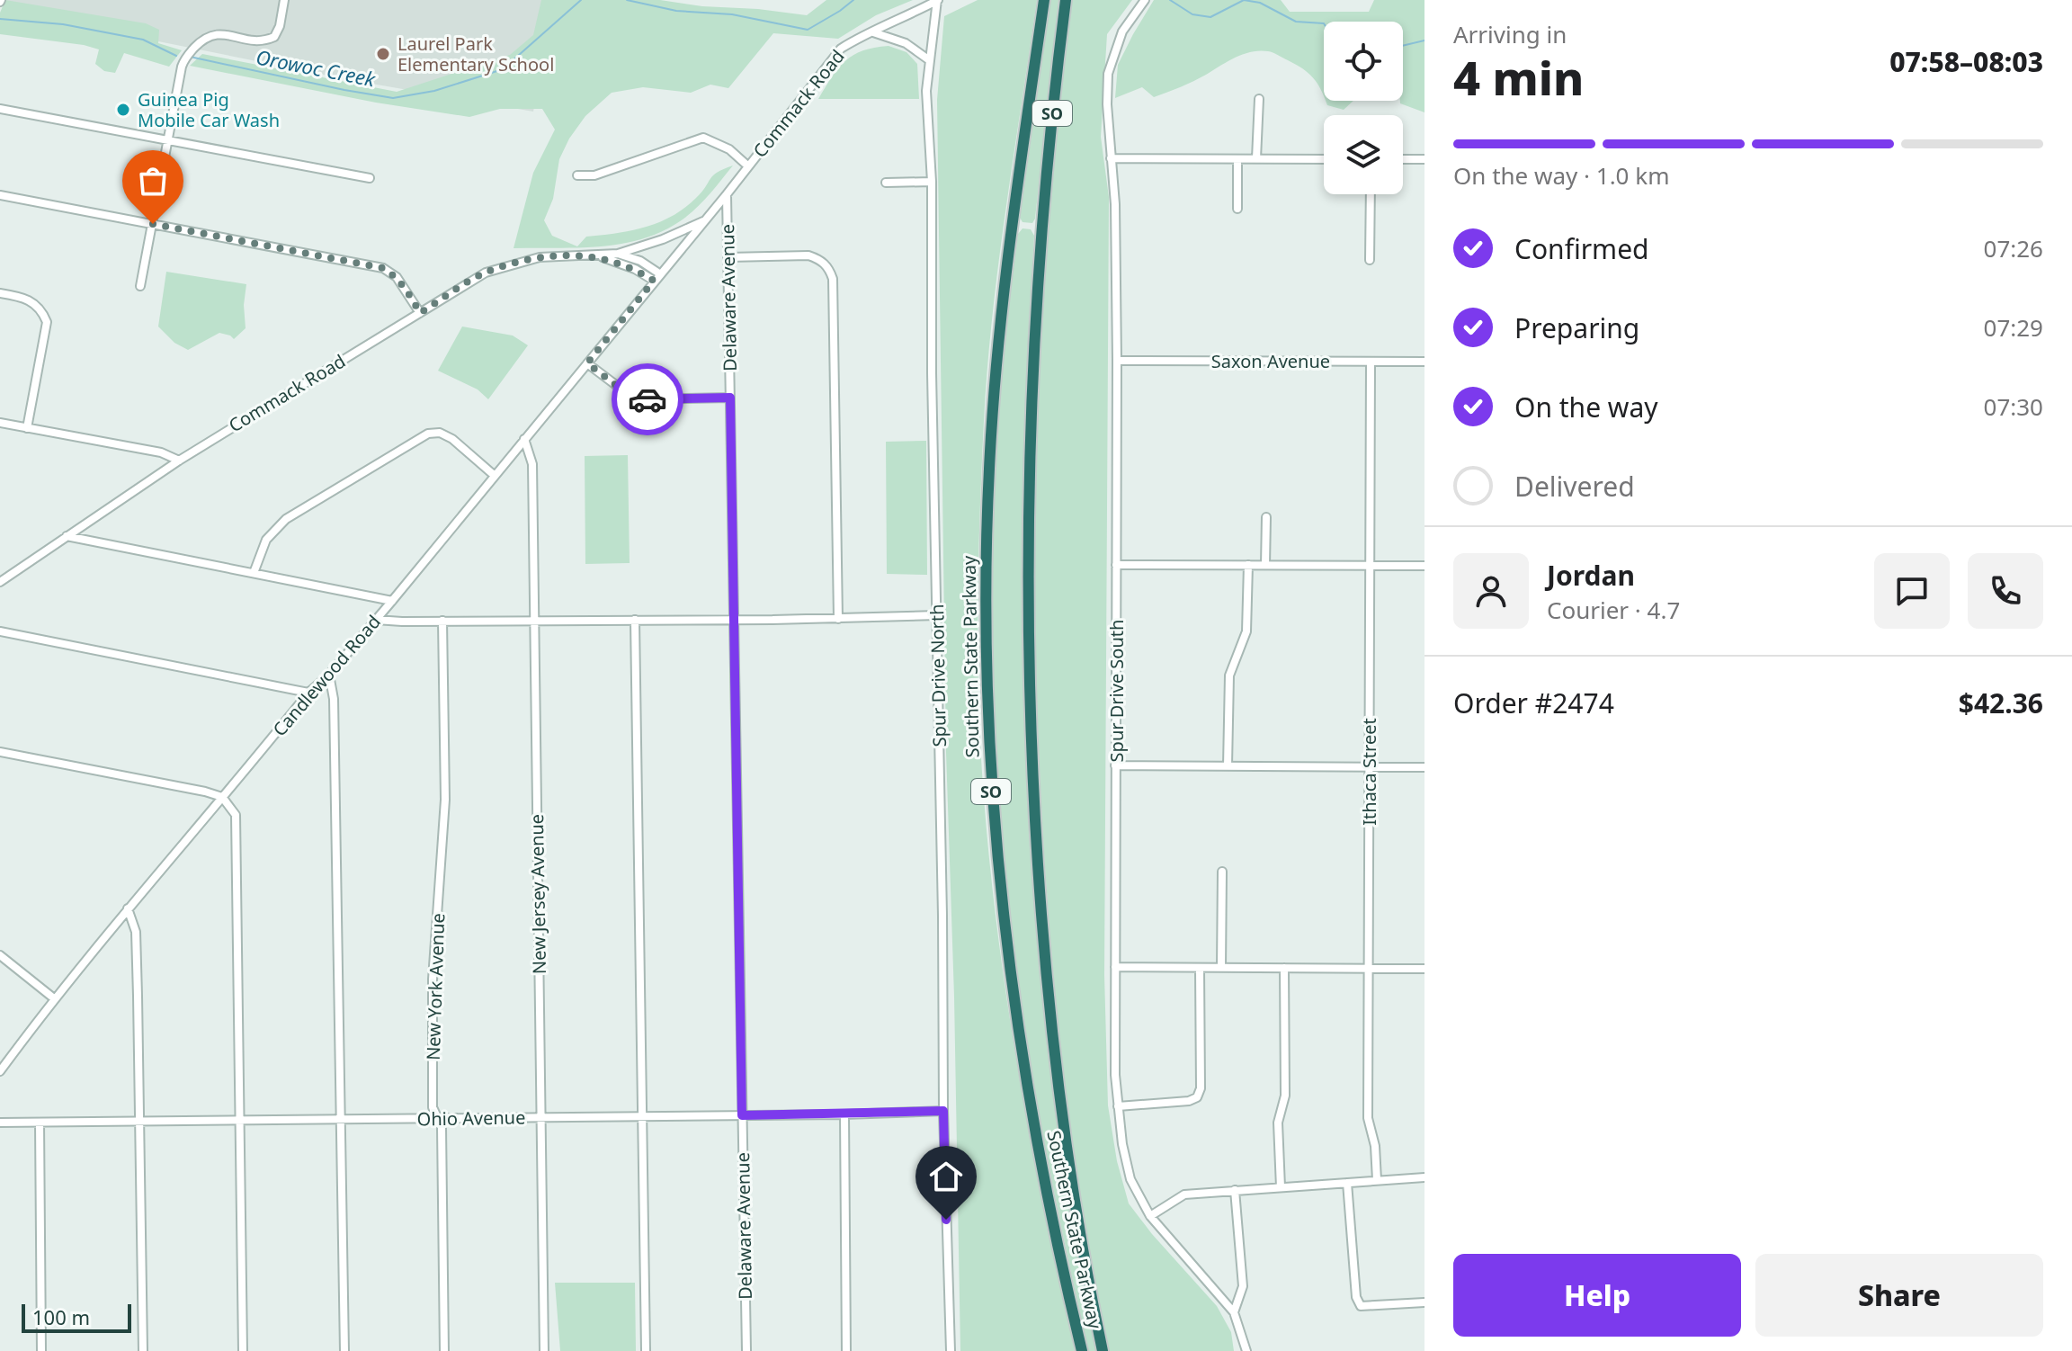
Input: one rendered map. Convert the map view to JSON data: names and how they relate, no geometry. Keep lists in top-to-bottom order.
{
  "streets": {
    "highway": ["SO", "Southern State Parkway"],
    "street": [
      "Commack Road",
      "Delaware Avenue",
      "Saxon Avenue",
      "Candlewood Road",
      "Spur Drive North",
      "Spur Drive South",
      "Ithaca Street",
      "New Jersey Avenue",
      "New York Avenue",
      "Ohio Avenue"
    ]
  },
  "crossings": [
    ["Commack Road", "Delaware Avenue"],
    ["Commack Road", "Candlewood Road"],
    ["Commack Road", "Spur Drive North"],
    ["Delaware Avenue", "Ohio Avenue"],
    ["Saxon Avenue", "Spur Drive South"],
    ["Saxon Avenue", "Ithaca Street"],
    ["Candlewood Road", "New Jersey Avenue"],
    ["Spur Drive North", "Ohio Avenue"],
    ["New Jersey Avenue", "Ohio Avenue"],
    ["New York Avenue", "Ohio Avenue"]
  ],
  "water": ["Orowoc Creek"],
  "places": ["Laurel Park Elementary School", "Guinea Pig Mobile Car Wash"],
  "scale_bar": "100 m",
  "page": {
    "heading": ["4 min", "Arriving in", "07:58–08:03"],
    "panel": [
      "Jordan",
      "Courier · 4.7",
      "Order #2474",
      "$42.36"
    ],
    "bar": "On the way · 1.0 km",
    "list": [
      ["Confirmed", "07:26"],
      ["Preparing", "07:29"],
      ["On the way", "07:30"],
      "Delivered"
    ],
    "buttons": ["Help", "Share"],
    "scale": "100 m"
  }
}
